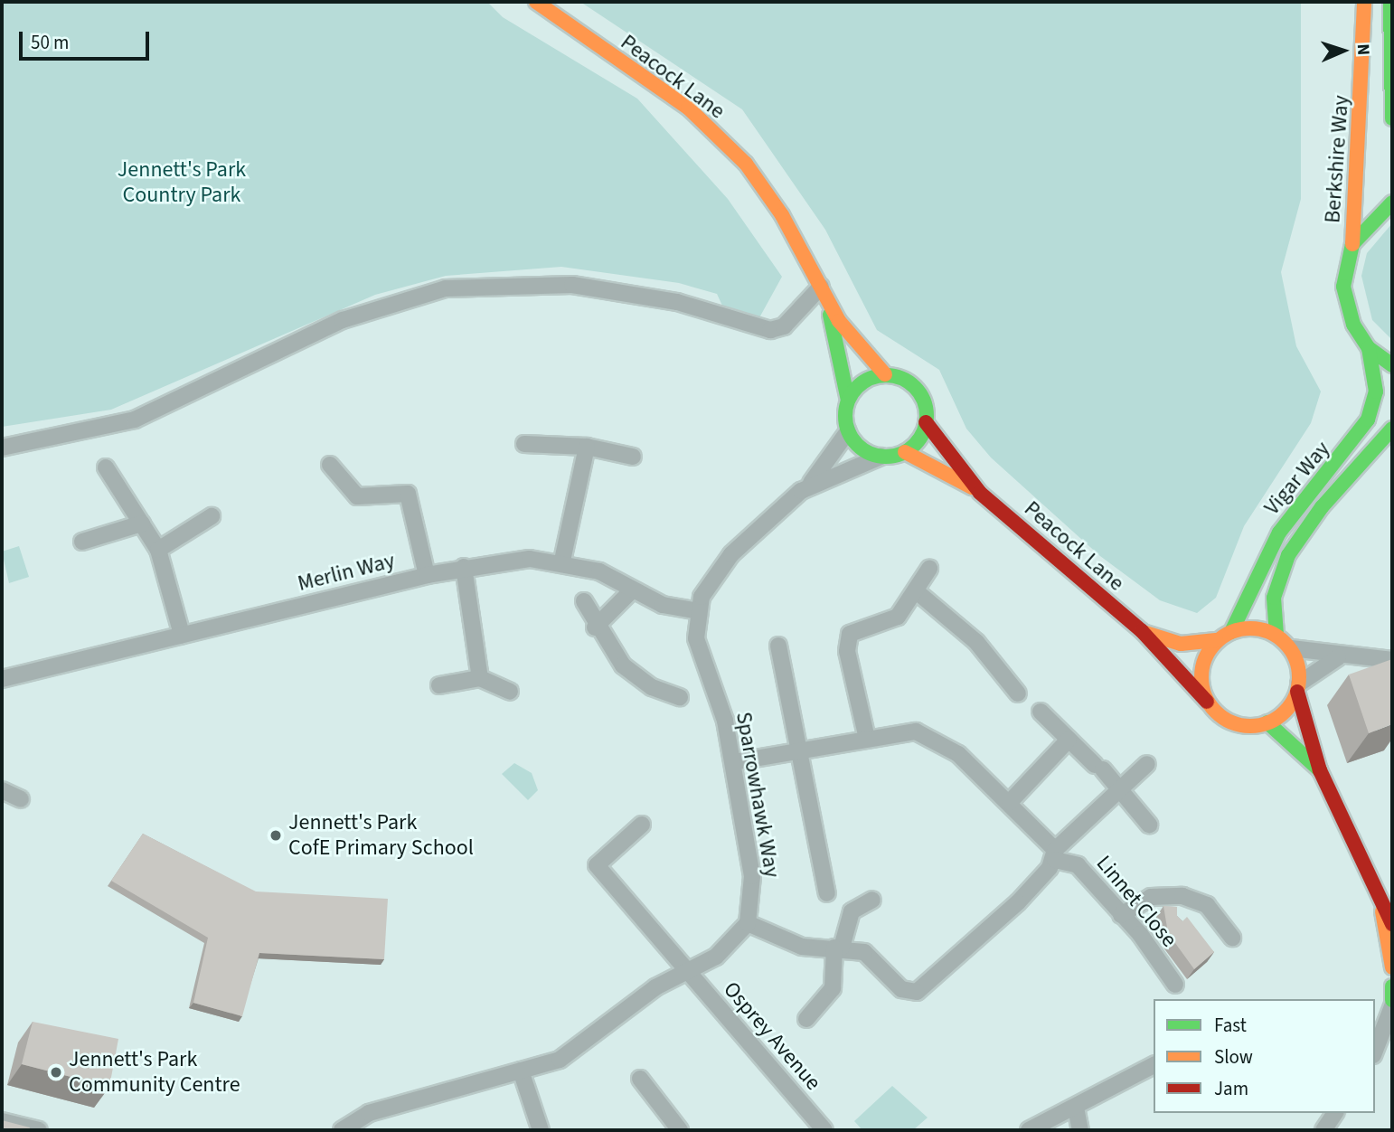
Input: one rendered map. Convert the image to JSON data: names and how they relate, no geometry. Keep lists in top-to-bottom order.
{
  "streets": {
    "main road": ["Peacock Lane", "Berkshire Way", "Vigar Way"],
    "street": [
      "Merlin Way",
      "Sparrowhawk Way",
      "Linnet Close",
      "Osprey Avenue"
    ]
  },
  "crossings": [
    ["Peacock Lane", "Vigar Way"],
    ["Peacock Lane", "Sparrowhawk Way"],
    ["Berkshire Way", "Vigar Way"],
    ["Merlin Way", "Sparrowhawk Way"]
  ],
  "parks": ["Jennett's Park Country Park"],
  "places": ["Jennett's Park CofE Primary School", "Jennett's Park Community Centre"],
  "legend": ["Fast", "Slow", "Jam"],
  "scale_bar": "50 m",
  "north": "right"
}
